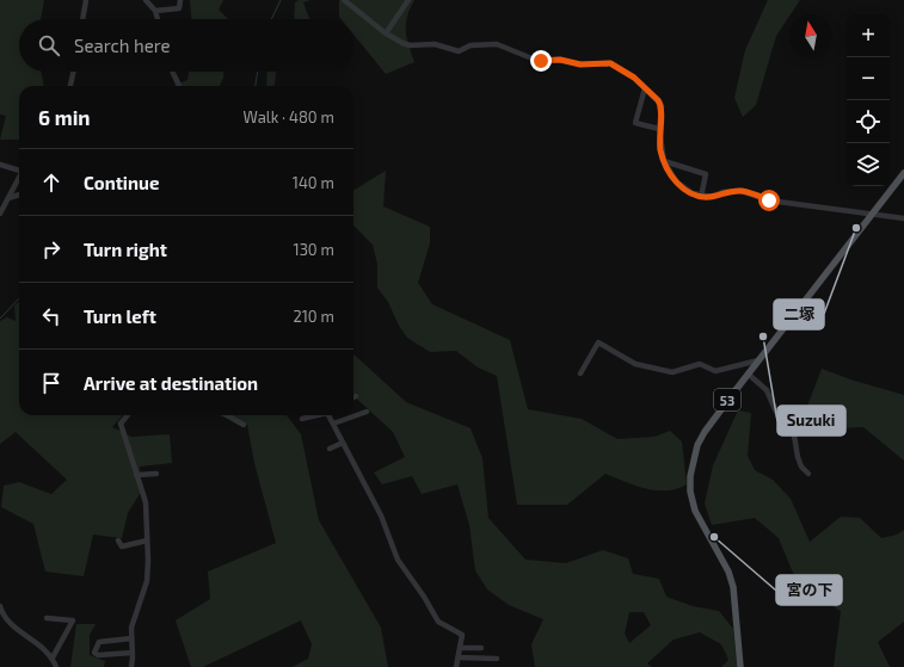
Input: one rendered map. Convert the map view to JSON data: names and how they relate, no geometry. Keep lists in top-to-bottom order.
{
  "streets": {
    "main road": ["53"]
  },
  "places": ["二塚", "Suzuki", "宮の下"],
  "north": "top",
  "page": {
    "map_buttons": ["+", "−"],
    "search": "Search here",
    "heading": ["6 min", "Walk · 480 m"],
    "list": [
      ["Continue", "140 m"],
      ["Turn right", "130 m"],
      ["Turn left", "210 m"],
      "Arrive at destination"
    ]
  }
}
